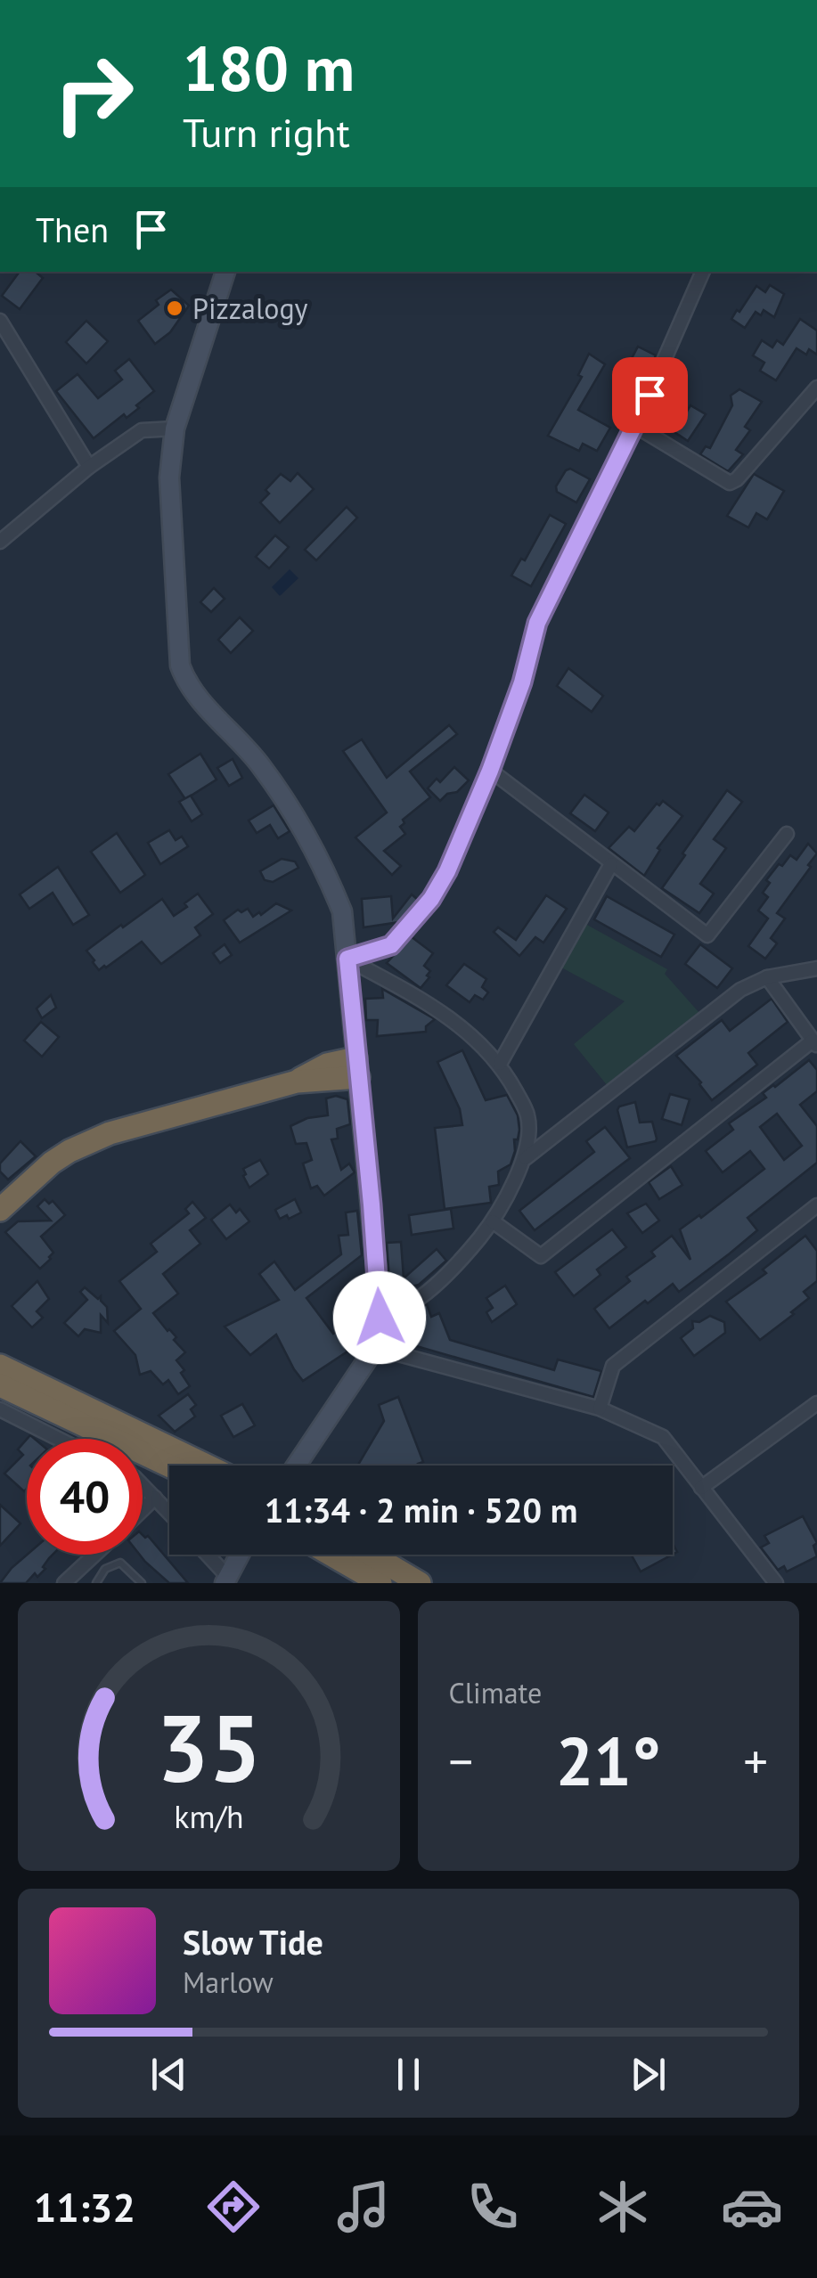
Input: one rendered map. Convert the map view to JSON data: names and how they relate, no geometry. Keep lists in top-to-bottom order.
{
  "places": ["Pizzalogy"],
  "page": {
    "turn": ["180 m", "Turn right"],
    "then": "Then",
    "limit": "40",
    "trip": "11:34 · 2 min · 520 m",
    "tile": "Climate",
    "heat": ["−", "21°", "+"],
    "song": ["Slow Tide", "Marlow"],
    "tabs": "11:32",
    "gauge": ["35", "km/h"]
  }
}
